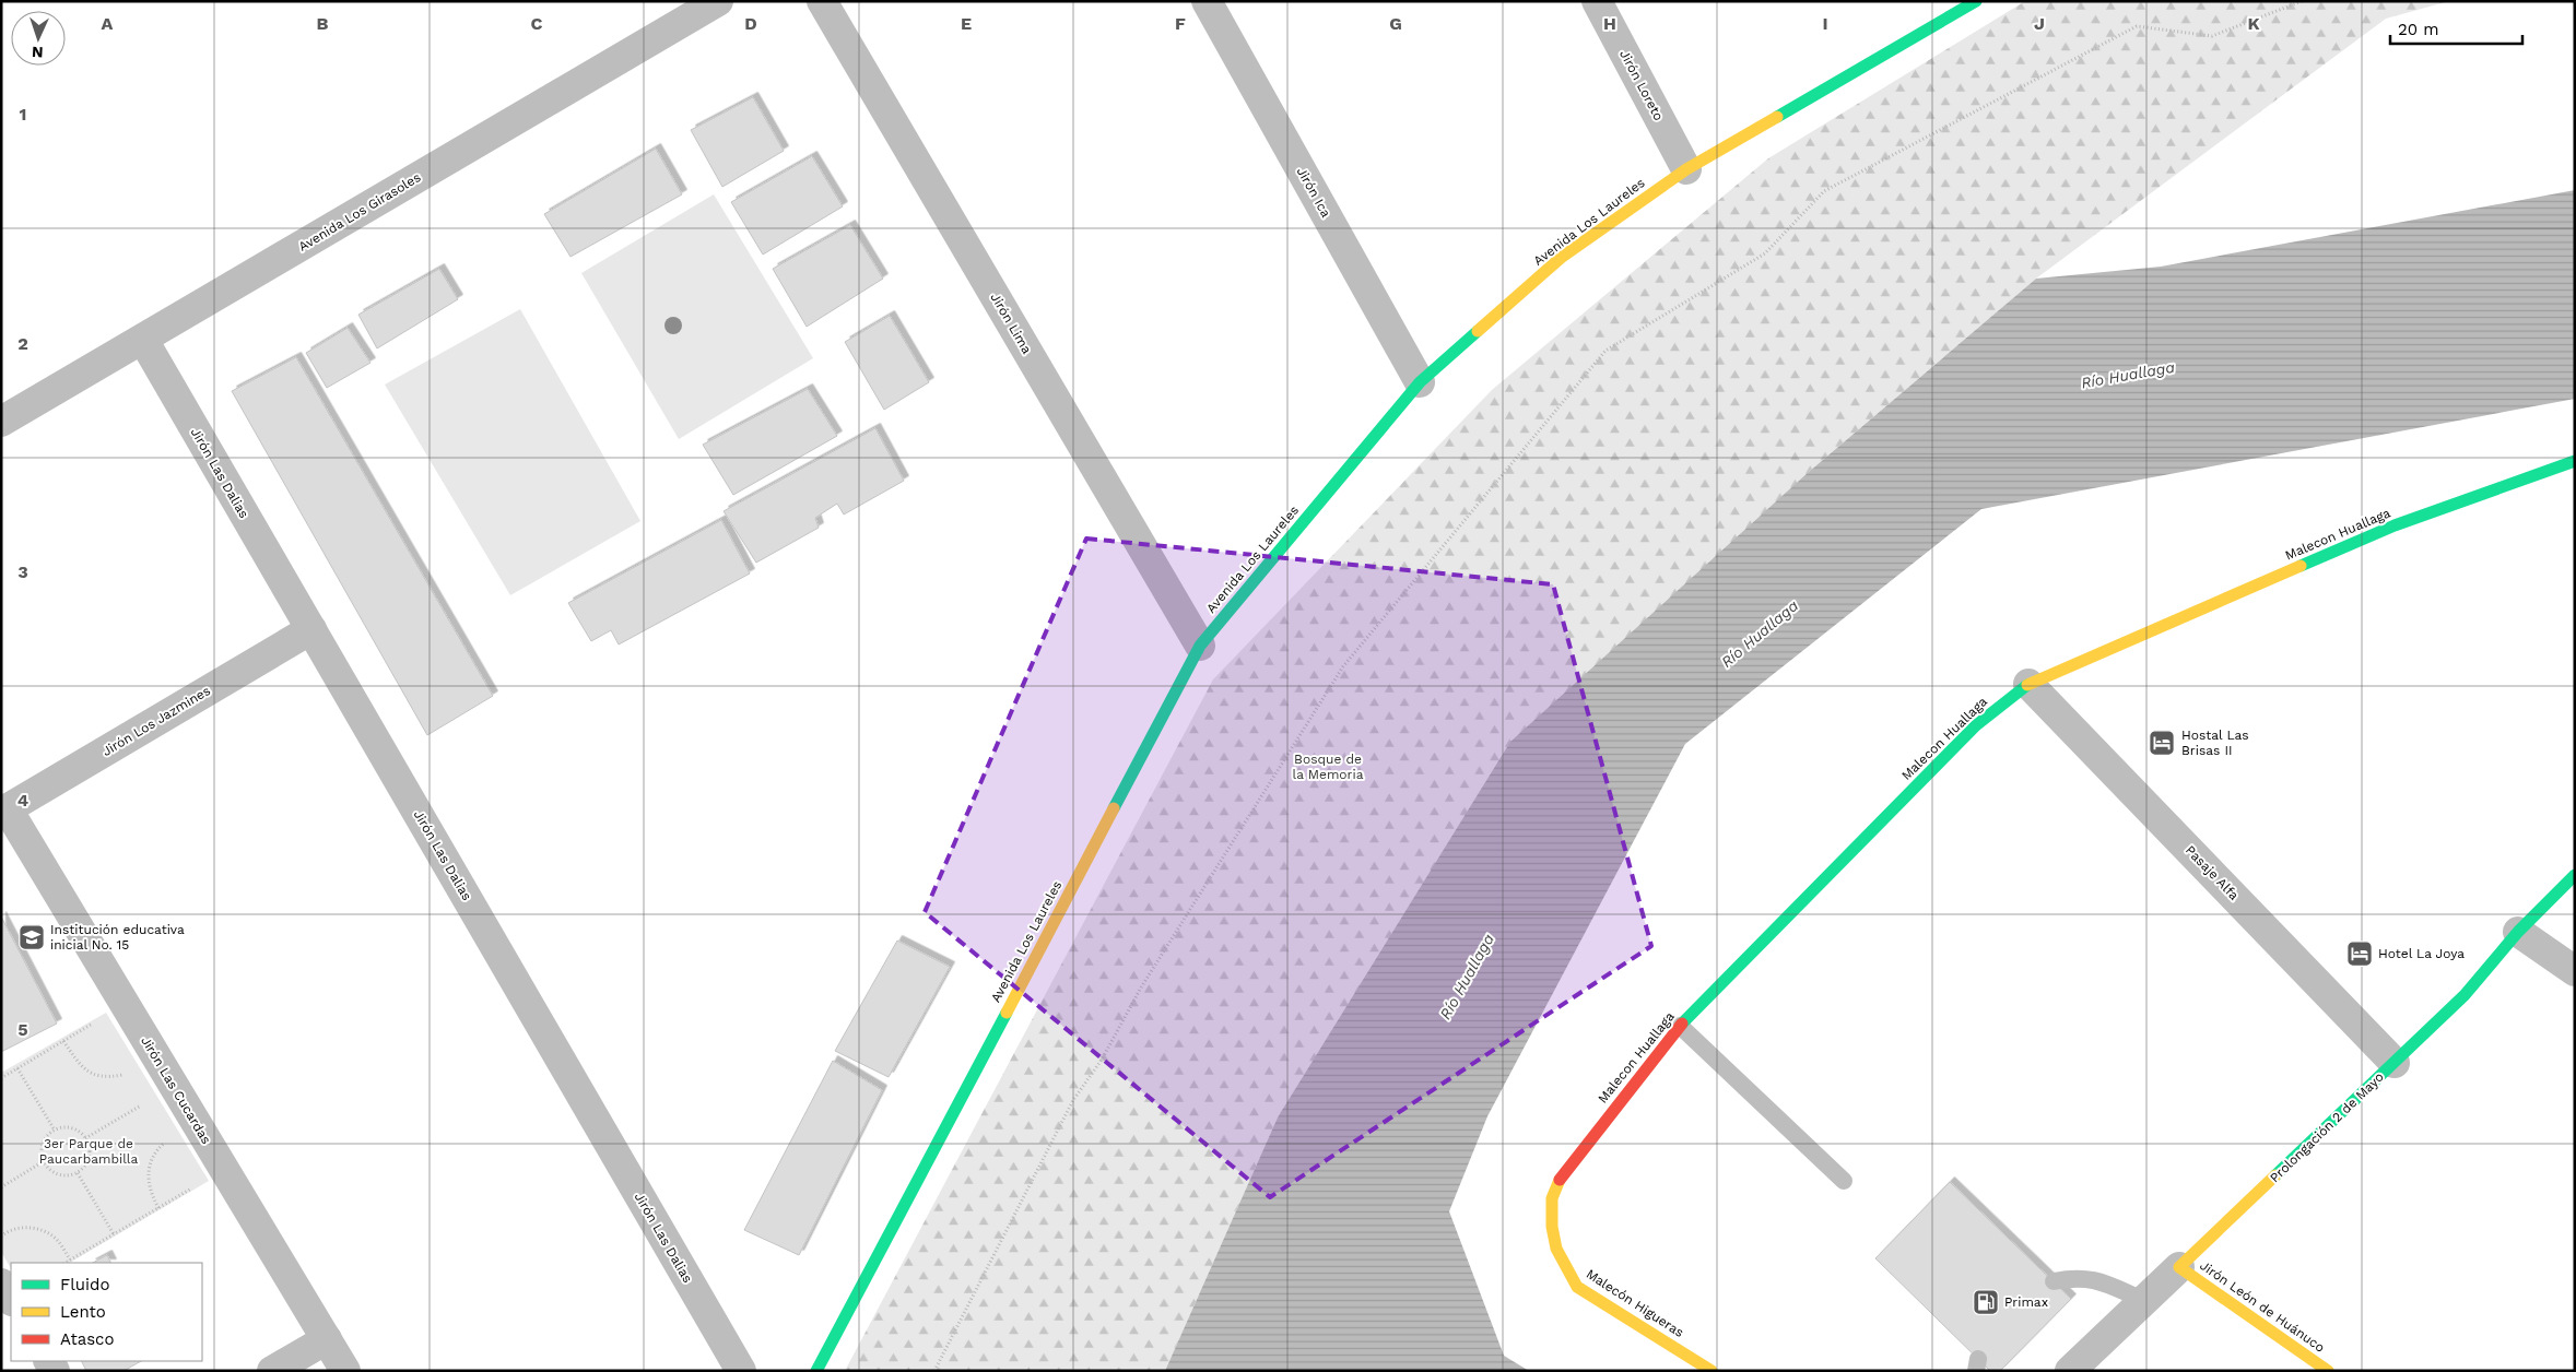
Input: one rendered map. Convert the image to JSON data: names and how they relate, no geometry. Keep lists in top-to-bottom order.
{
  "streets": {
    "main road": [
      "Avenida Los Laureles",
      "Malecon Huallaga",
      "Prolongación 2 de Mayo",
      "Malecón Higueras",
      "Jirón León de Huánuco"
    ],
    "street": [
      "Jirón Loreto",
      "Jirón Ica",
      "Avenida Los Girasoles",
      "Jirón Lima",
      "Jirón Las Dalias",
      "Jirón Los Jazmines",
      "Pasaje Alfa",
      "Jirón Las Cucardas"
    ]
  },
  "crossings": [
    ["Jirón Loreto", "Avenida Los Laureles"],
    ["Jirón Ica", "Avenida Los Laureles"],
    ["Avenida Los Girasoles", "Jirón Las Dalias"],
    ["Avenida Los Laureles", "Jirón Lima"],
    ["Jirón Las Dalias", "Jirón Los Jazmines"],
    ["Malecon Huallaga", "Pasaje Alfa"],
    ["Malecon Huallaga", "Malecón Higueras"],
    ["Jirón Los Jazmines", "Jirón Las Cucardas"],
    ["Pasaje Alfa", "Prolongación 2 de Mayo"],
    ["Prolongación 2 de Mayo", "Jirón León de Huánuco"]
  ],
  "water": ["Río Huallaga"],
  "parks": ["Bosque de la Memoria", "3er Parque de Paucarbambilla"],
  "places": {
    "hotel": ["Hostal Las Brisas II", "Hotel La Joya"],
    "school or university": ["Institución educativa inicial No. 15"],
    "fuel station": ["Primax"]
  },
  "legend": ["Fluido", "Lento", "Atasco"],
  "scale_bar": "20 m",
  "north": "bottom",
  "grid": {
    "columns": [
      "A",
      "B",
      "C",
      "D",
      "E",
      "F",
      "G",
      "H",
      "I",
      "J",
      "K"
    ],
    "rows": [
      "1",
      "2",
      "3",
      "4",
      "5"
    ]
  }
}
